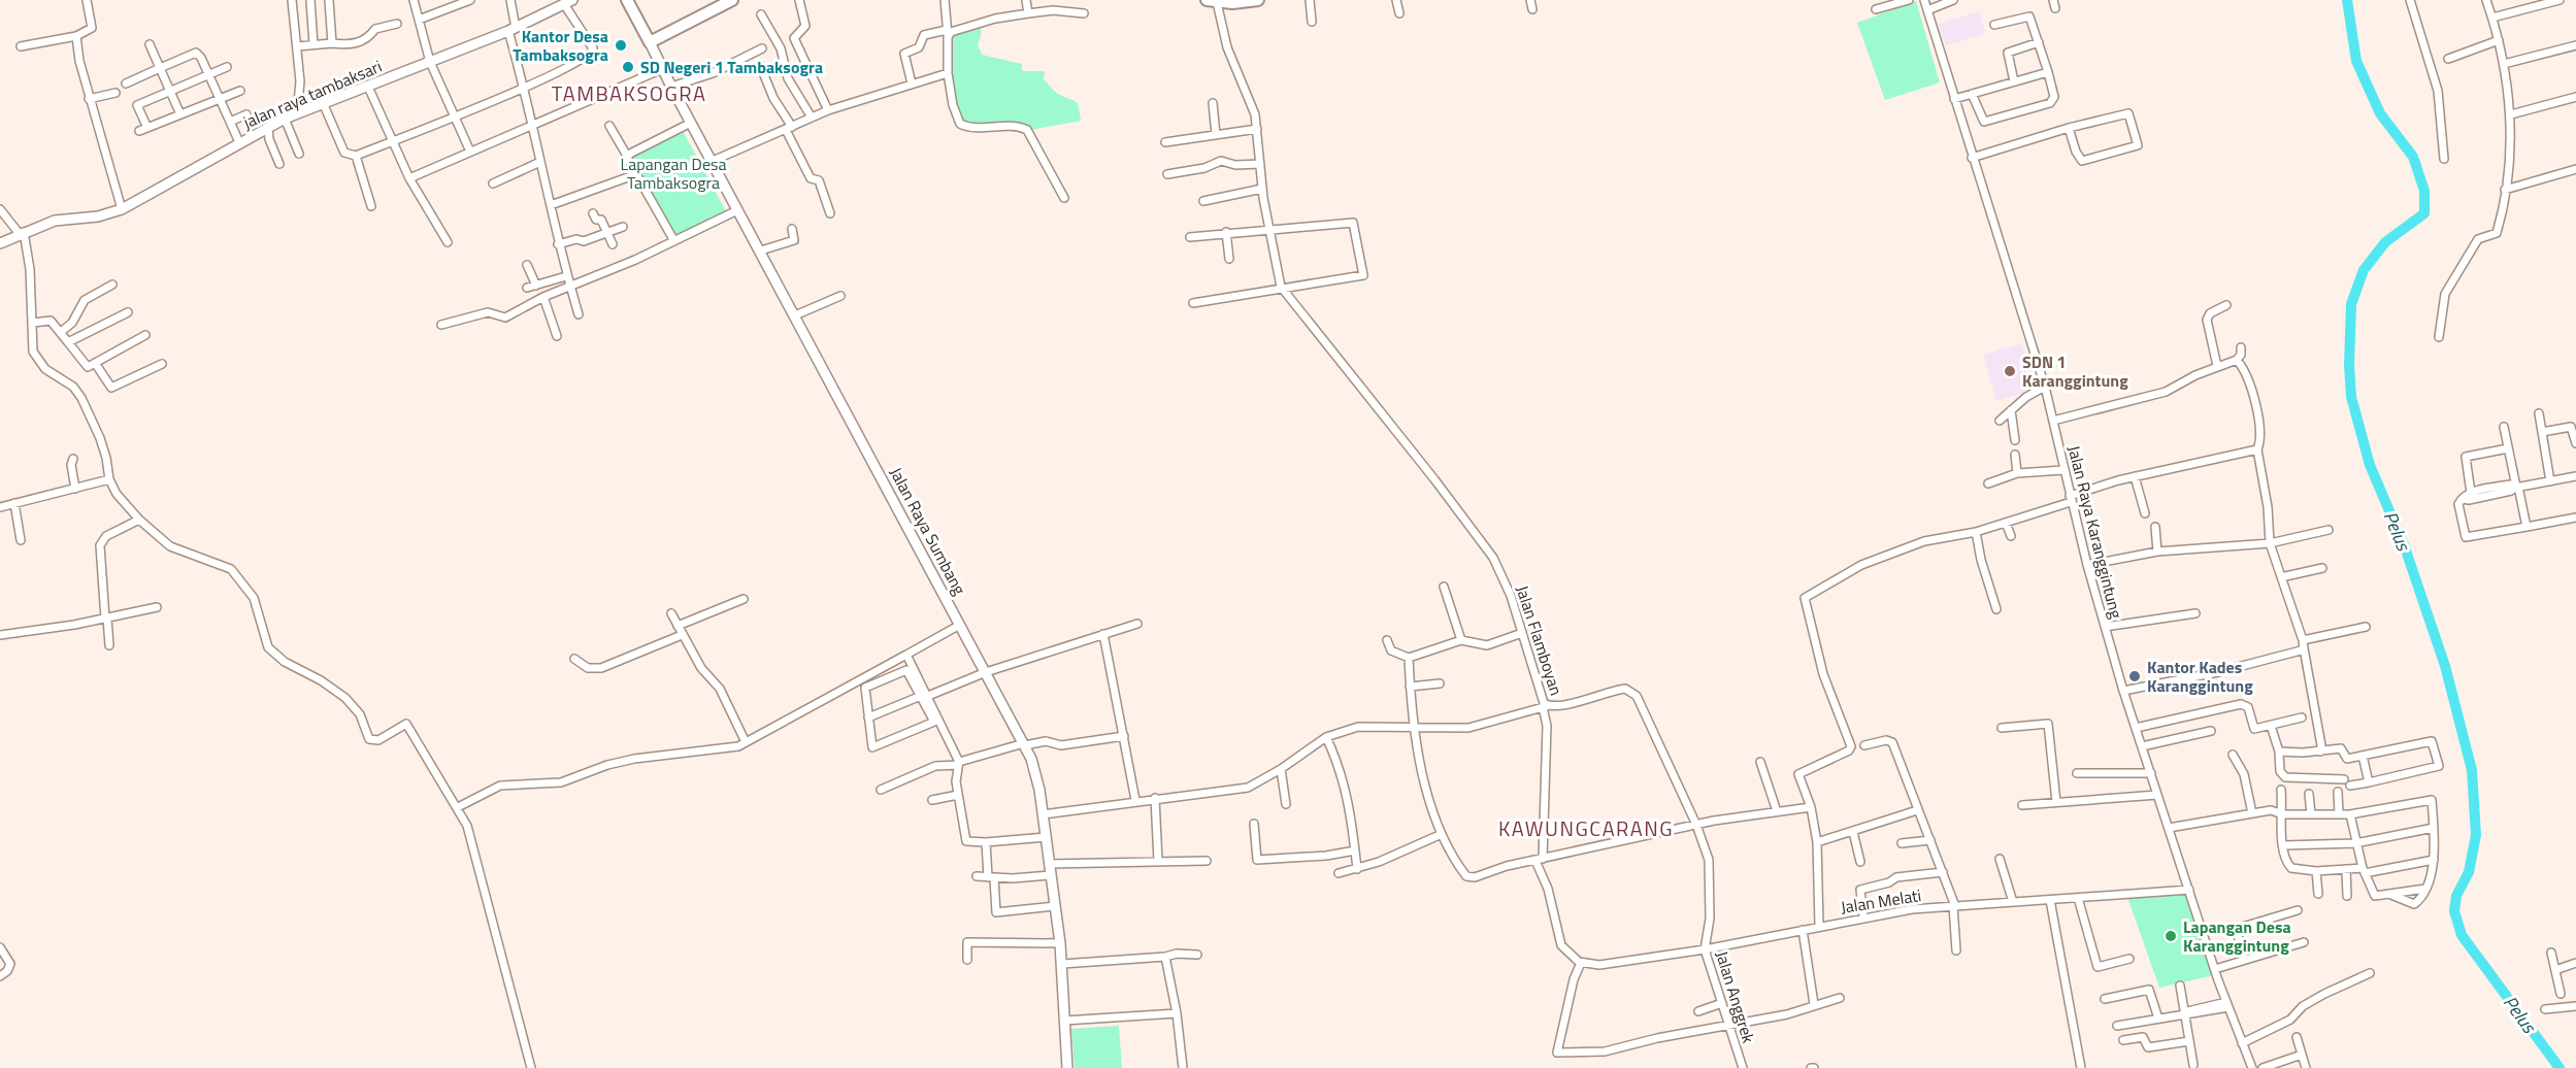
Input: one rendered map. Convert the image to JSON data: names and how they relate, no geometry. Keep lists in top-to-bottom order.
{
  "streets": {
    "street": [
      "jalan raya tambaksari",
      "Jalan Raya Sumbang",
      "Jalan Raya Karanggintung",
      "Jalan Flamboyan",
      "Jalan Melati",
      "Jalan Anggrek"
    ]
  },
  "crossings": [
    ["Jalan Raya Karanggintung", "Jalan Melati"],
    ["Jalan Flamboyan", "Jalan Anggrek"],
    ["Jalan Melati", "Jalan Anggrek"]
  ],
  "districts": ["TAMBAKSOGRA", "KAWUNGCARANG"],
  "water": ["Pelus"],
  "parks": ["Lapangan Desa Tambaksogra"],
  "places": [
    "Kantor Desa Tambaksogra",
    "SD Negeri 1 Tambaksogra",
    "SDN 1 Karanggintung",
    "Kantor Kades Karanggintung",
    "Lapangan Desa Karanggintung"
  ]
}
